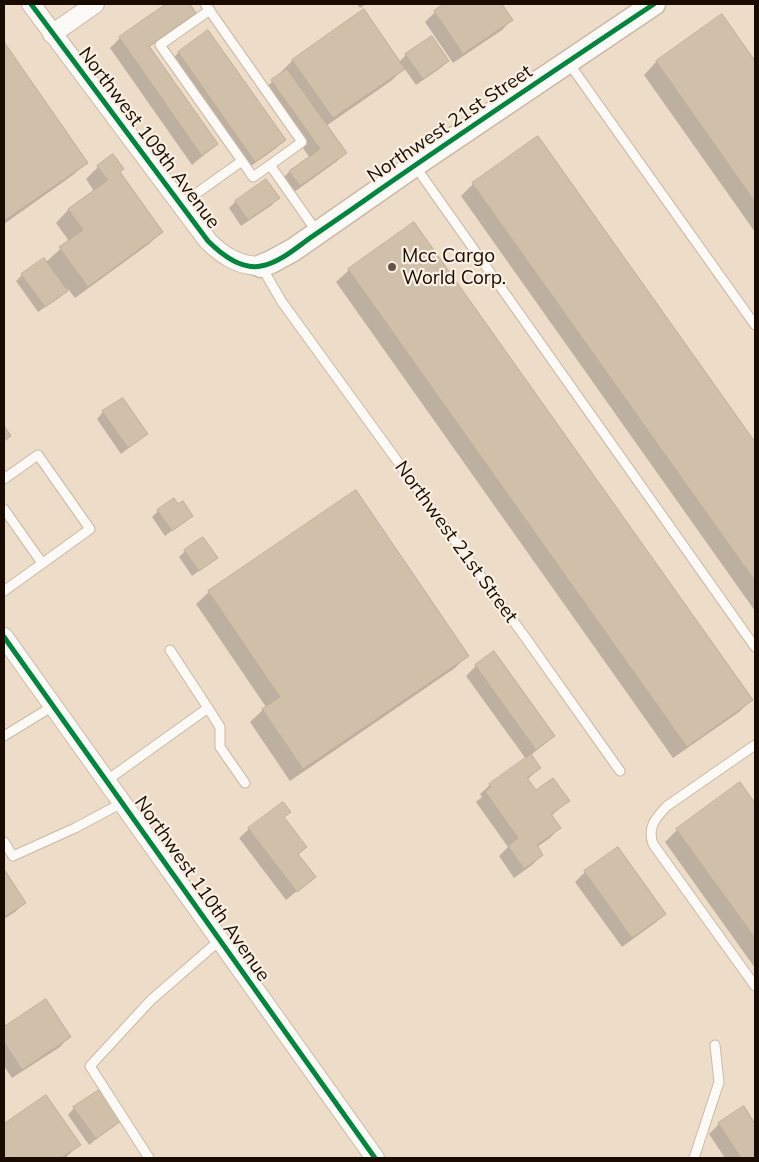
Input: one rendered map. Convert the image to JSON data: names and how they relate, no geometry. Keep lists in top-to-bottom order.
{
  "streets": {
    "street": ["Northwest 21st Street", "Northwest 109th Avenue", "Northwest 110th Avenue"]
  },
  "crossings": [
    ["Northwest 21st Street", "Northwest 109th Avenue"]
  ],
  "places": ["Mcc Cargo World Corp."]
}
